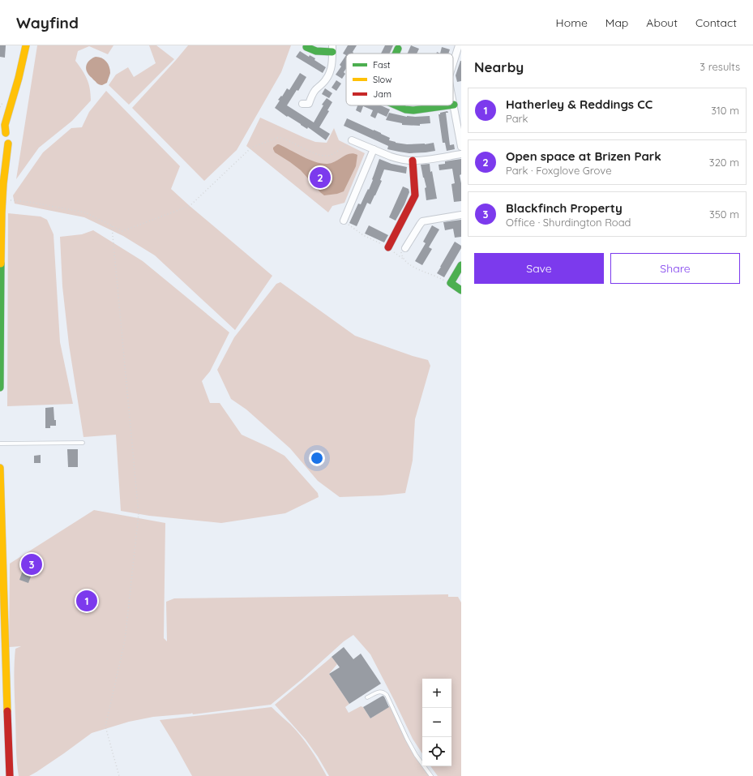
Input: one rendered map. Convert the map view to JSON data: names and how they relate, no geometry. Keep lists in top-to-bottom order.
{
  "legend": ["Fast", "Slow", "Jam"],
  "page": {
    "header": "Wayfind",
    "nav": [
      "Home",
      "Map",
      "About",
      "Contact"
    ],
    "heading": ["Nearby", "3 results"],
    "list": [
      {
        "mark": "1",
        "name": "Hatherley & Reddings CC",
        "note": "Park",
        "value": "310 m"
      },
      {
        "mark": "2",
        "name": "Open space at Brizen Park",
        "note": "Park · Foxglove Grove",
        "value": "320 m"
      },
      {
        "mark": "3",
        "name": "Blackfinch Property",
        "note": "Office · Shurdington Road",
        "value": "350 m"
      }
    ],
    "pins": ["2", "3", "1"],
    "buttons": ["Save", "Share"],
    "map_buttons": ["+", "−"]
  }
}
